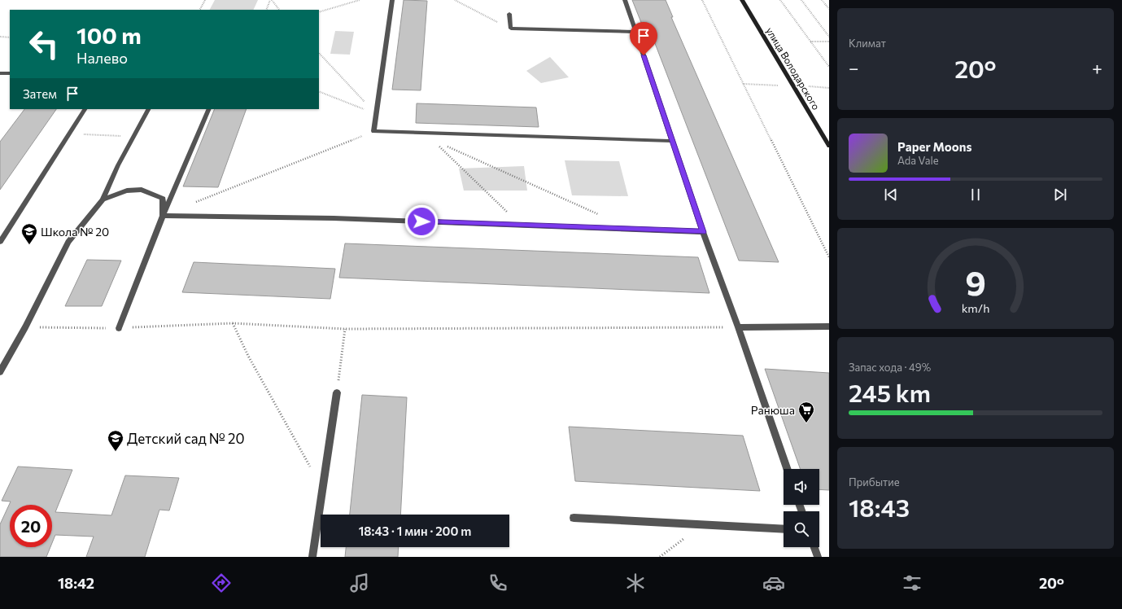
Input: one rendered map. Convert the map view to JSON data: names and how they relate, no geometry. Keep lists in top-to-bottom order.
{
  "streets": {
    "street": ["улица Володарского"]
  },
  "places": {
    "school or university": ["Школа № 20", "Детский сад № 20"],
    "supermarket": ["Ранюша"]
  },
  "page": {
    "tile": [
      "Климат",
      ["Запас хода · 49%", "245 km"],
      ["Прибытие", "18:43"]
    ],
    "turn": ["100 m", "Налево"],
    "heat": ["−", "20°", "+"],
    "then": "Затем",
    "song": ["Paper Moons", "Ada Vale"],
    "limit": "20",
    "trip": "18:43 · 1 мин · 200 m",
    "tabs": ["18:42", "20°"],
    "gauge": ["9", "km/h"]
  }
}
